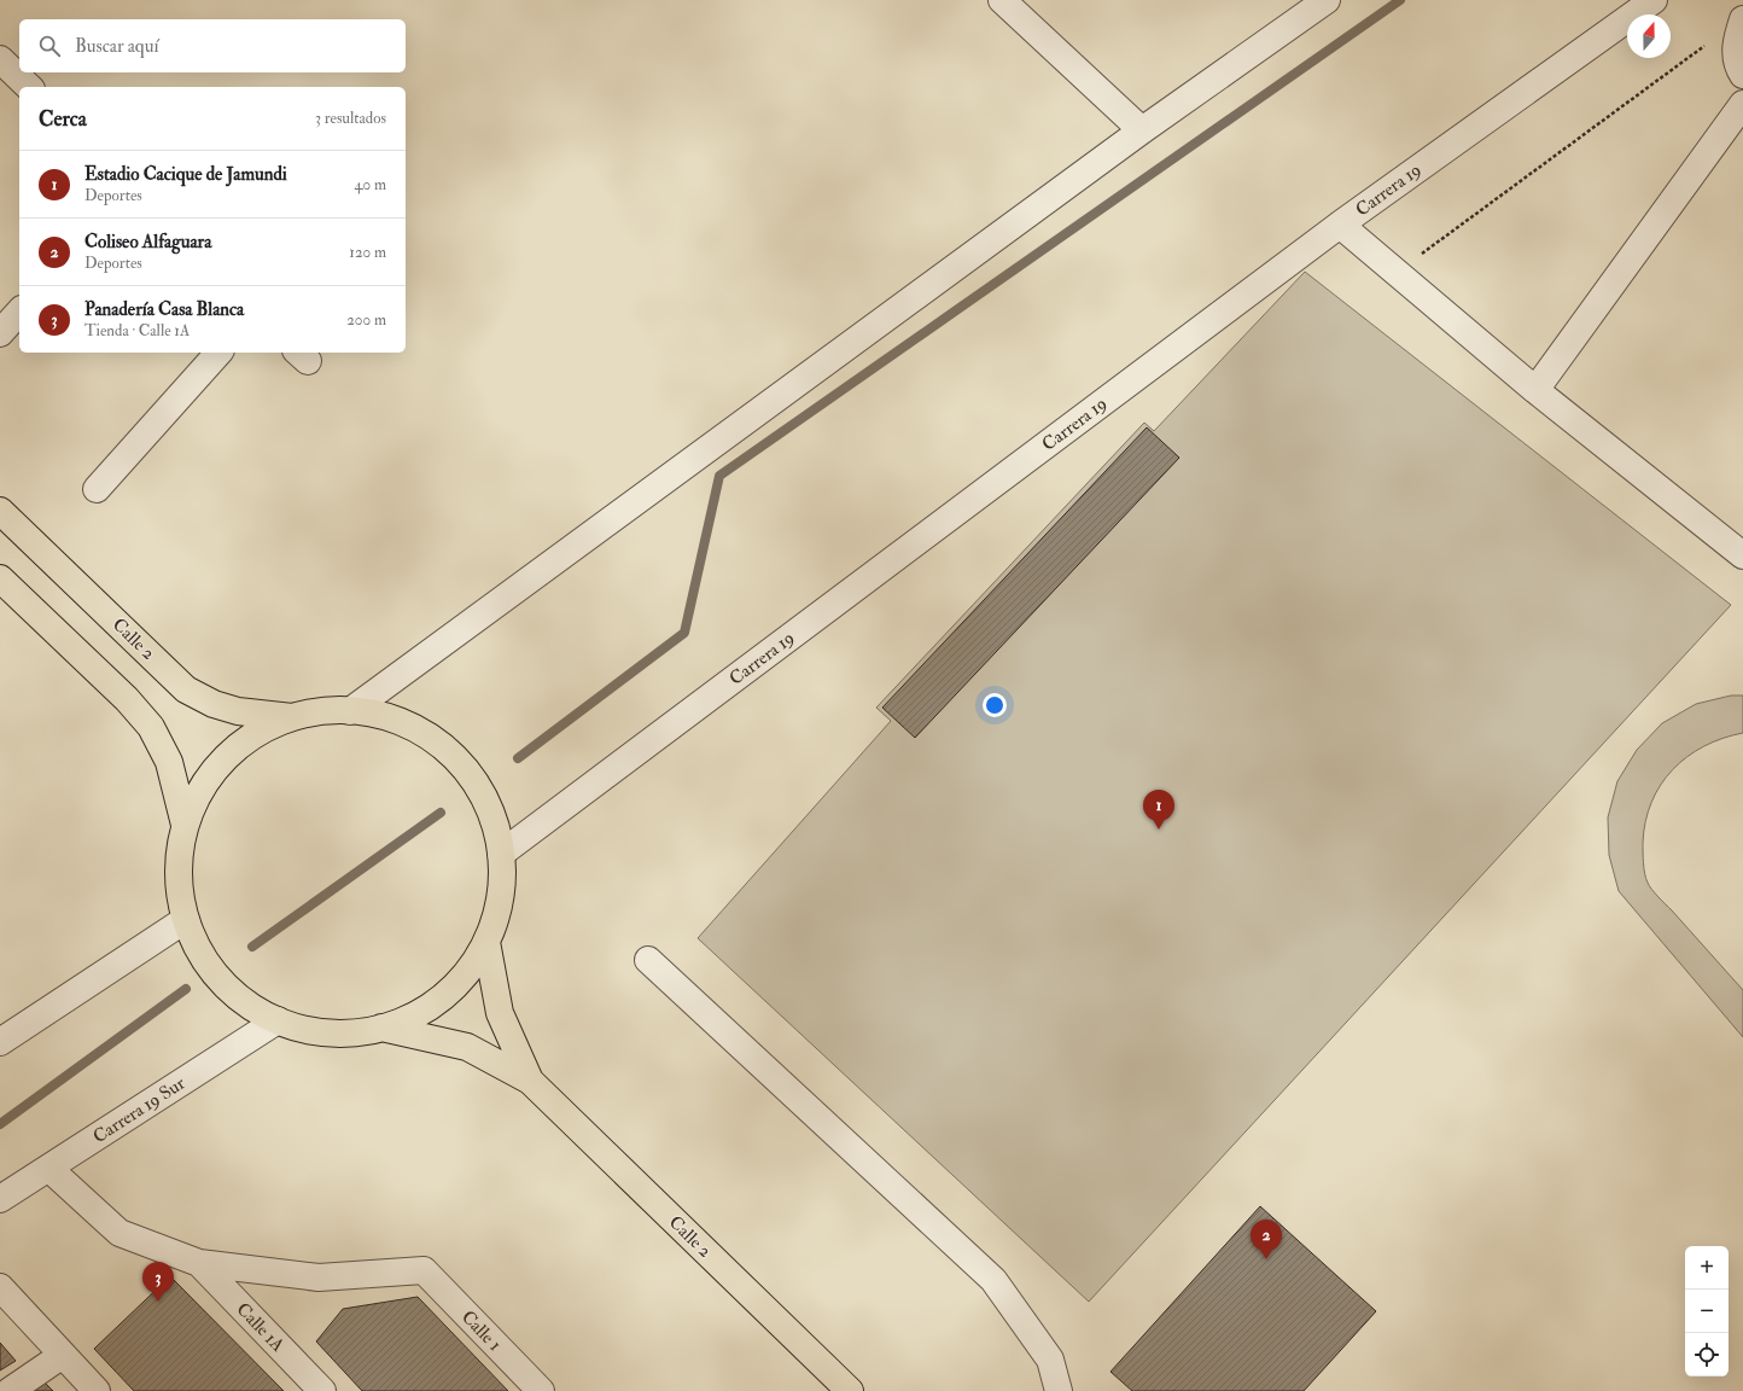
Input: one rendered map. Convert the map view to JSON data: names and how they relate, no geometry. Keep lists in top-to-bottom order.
{
  "streets": {
    "main road": ["Calle 2"],
    "street": [
      "Carrera 19",
      "Carrera 19 Sur",
      "Calle 1A",
      "Calle 1"
    ]
  },
  "crossings": [
    ["Calle 1A", "Calle 1"]
  ],
  "north": "top",
  "page": {
    "search": "Buscar aquí",
    "heading": ["Cerca", "3 resultados"],
    "list": [
      {
        "mark": "1",
        "name": "Estadio Cacique de Jamundi",
        "note": "Deportes",
        "value": "40 m"
      },
      {
        "mark": "2",
        "name": "Coliseo Alfaguara",
        "note": "Deportes",
        "value": "120 m"
      },
      {
        "mark": "3",
        "name": "Panadería Casa Blanca",
        "note": "Tienda · Calle 1A",
        "value": "200 m"
      }
    ],
    "pins": ["1", "2", "3"],
    "map_buttons": ["+", "−"]
  }
}
